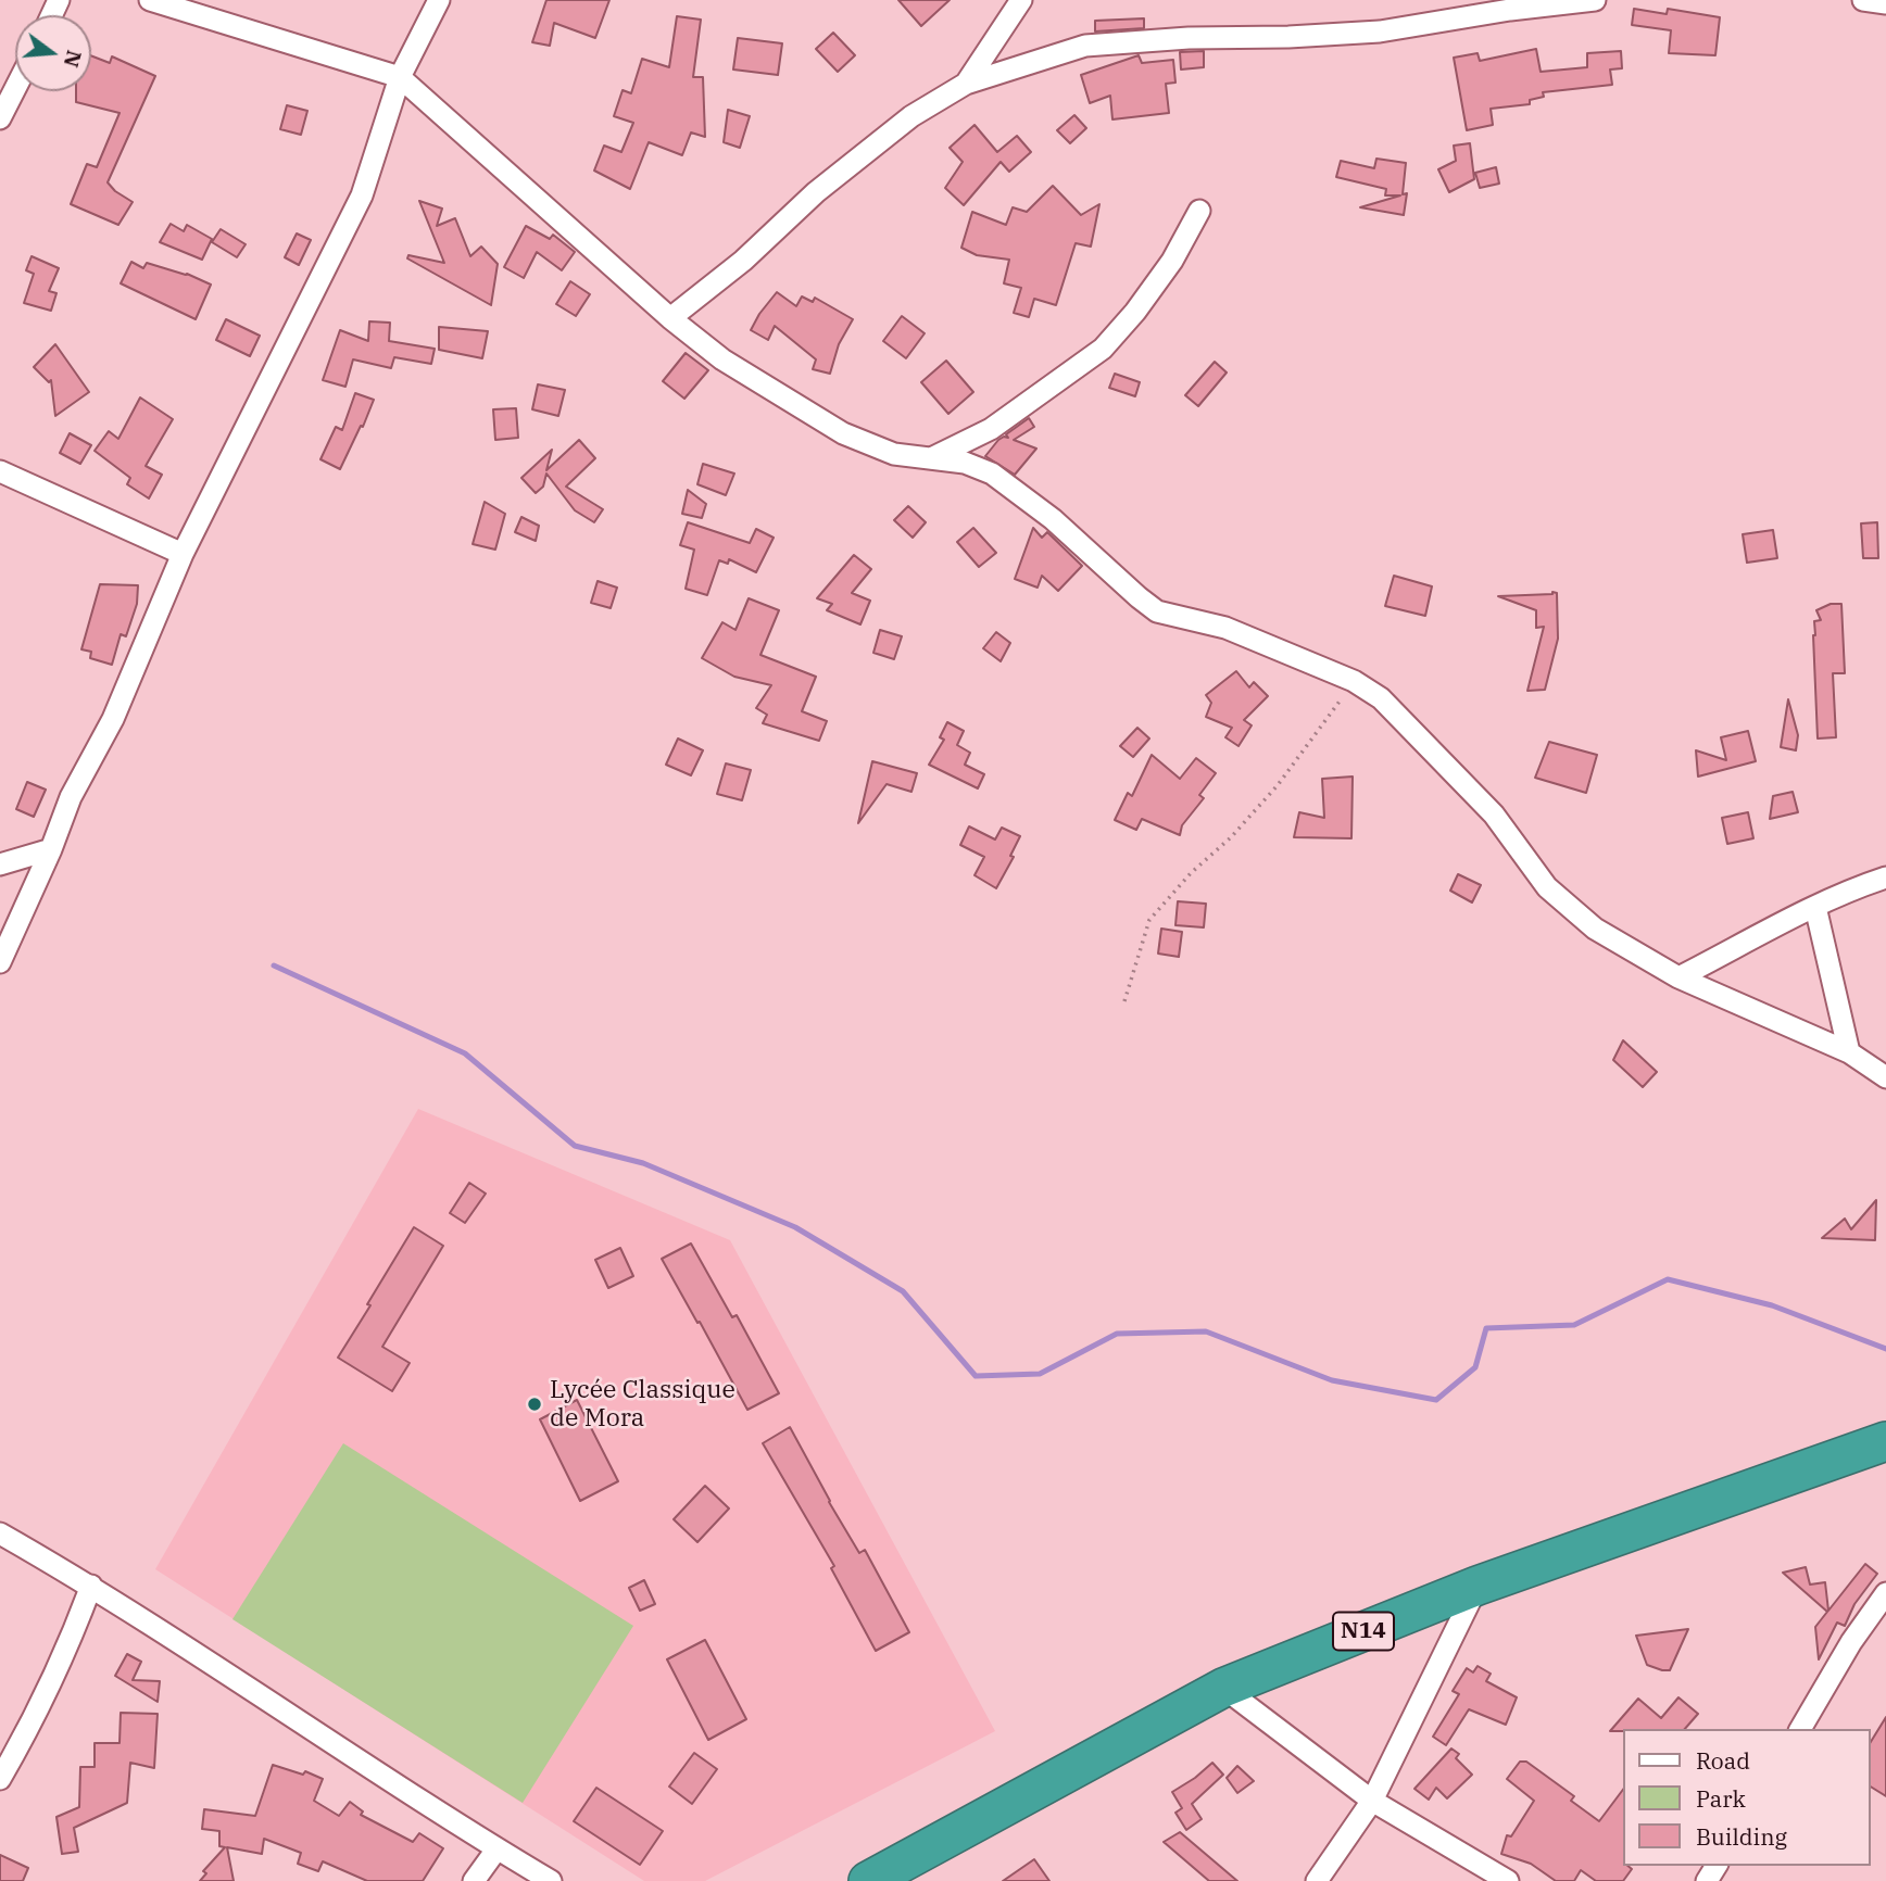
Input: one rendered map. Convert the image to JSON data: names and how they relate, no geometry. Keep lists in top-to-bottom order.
{
  "streets": {
    "highway": ["N14"]
  },
  "places": ["Lycée Classique de Mora"],
  "legend": ["Road", "Park", "Building"],
  "north": "right"
}
